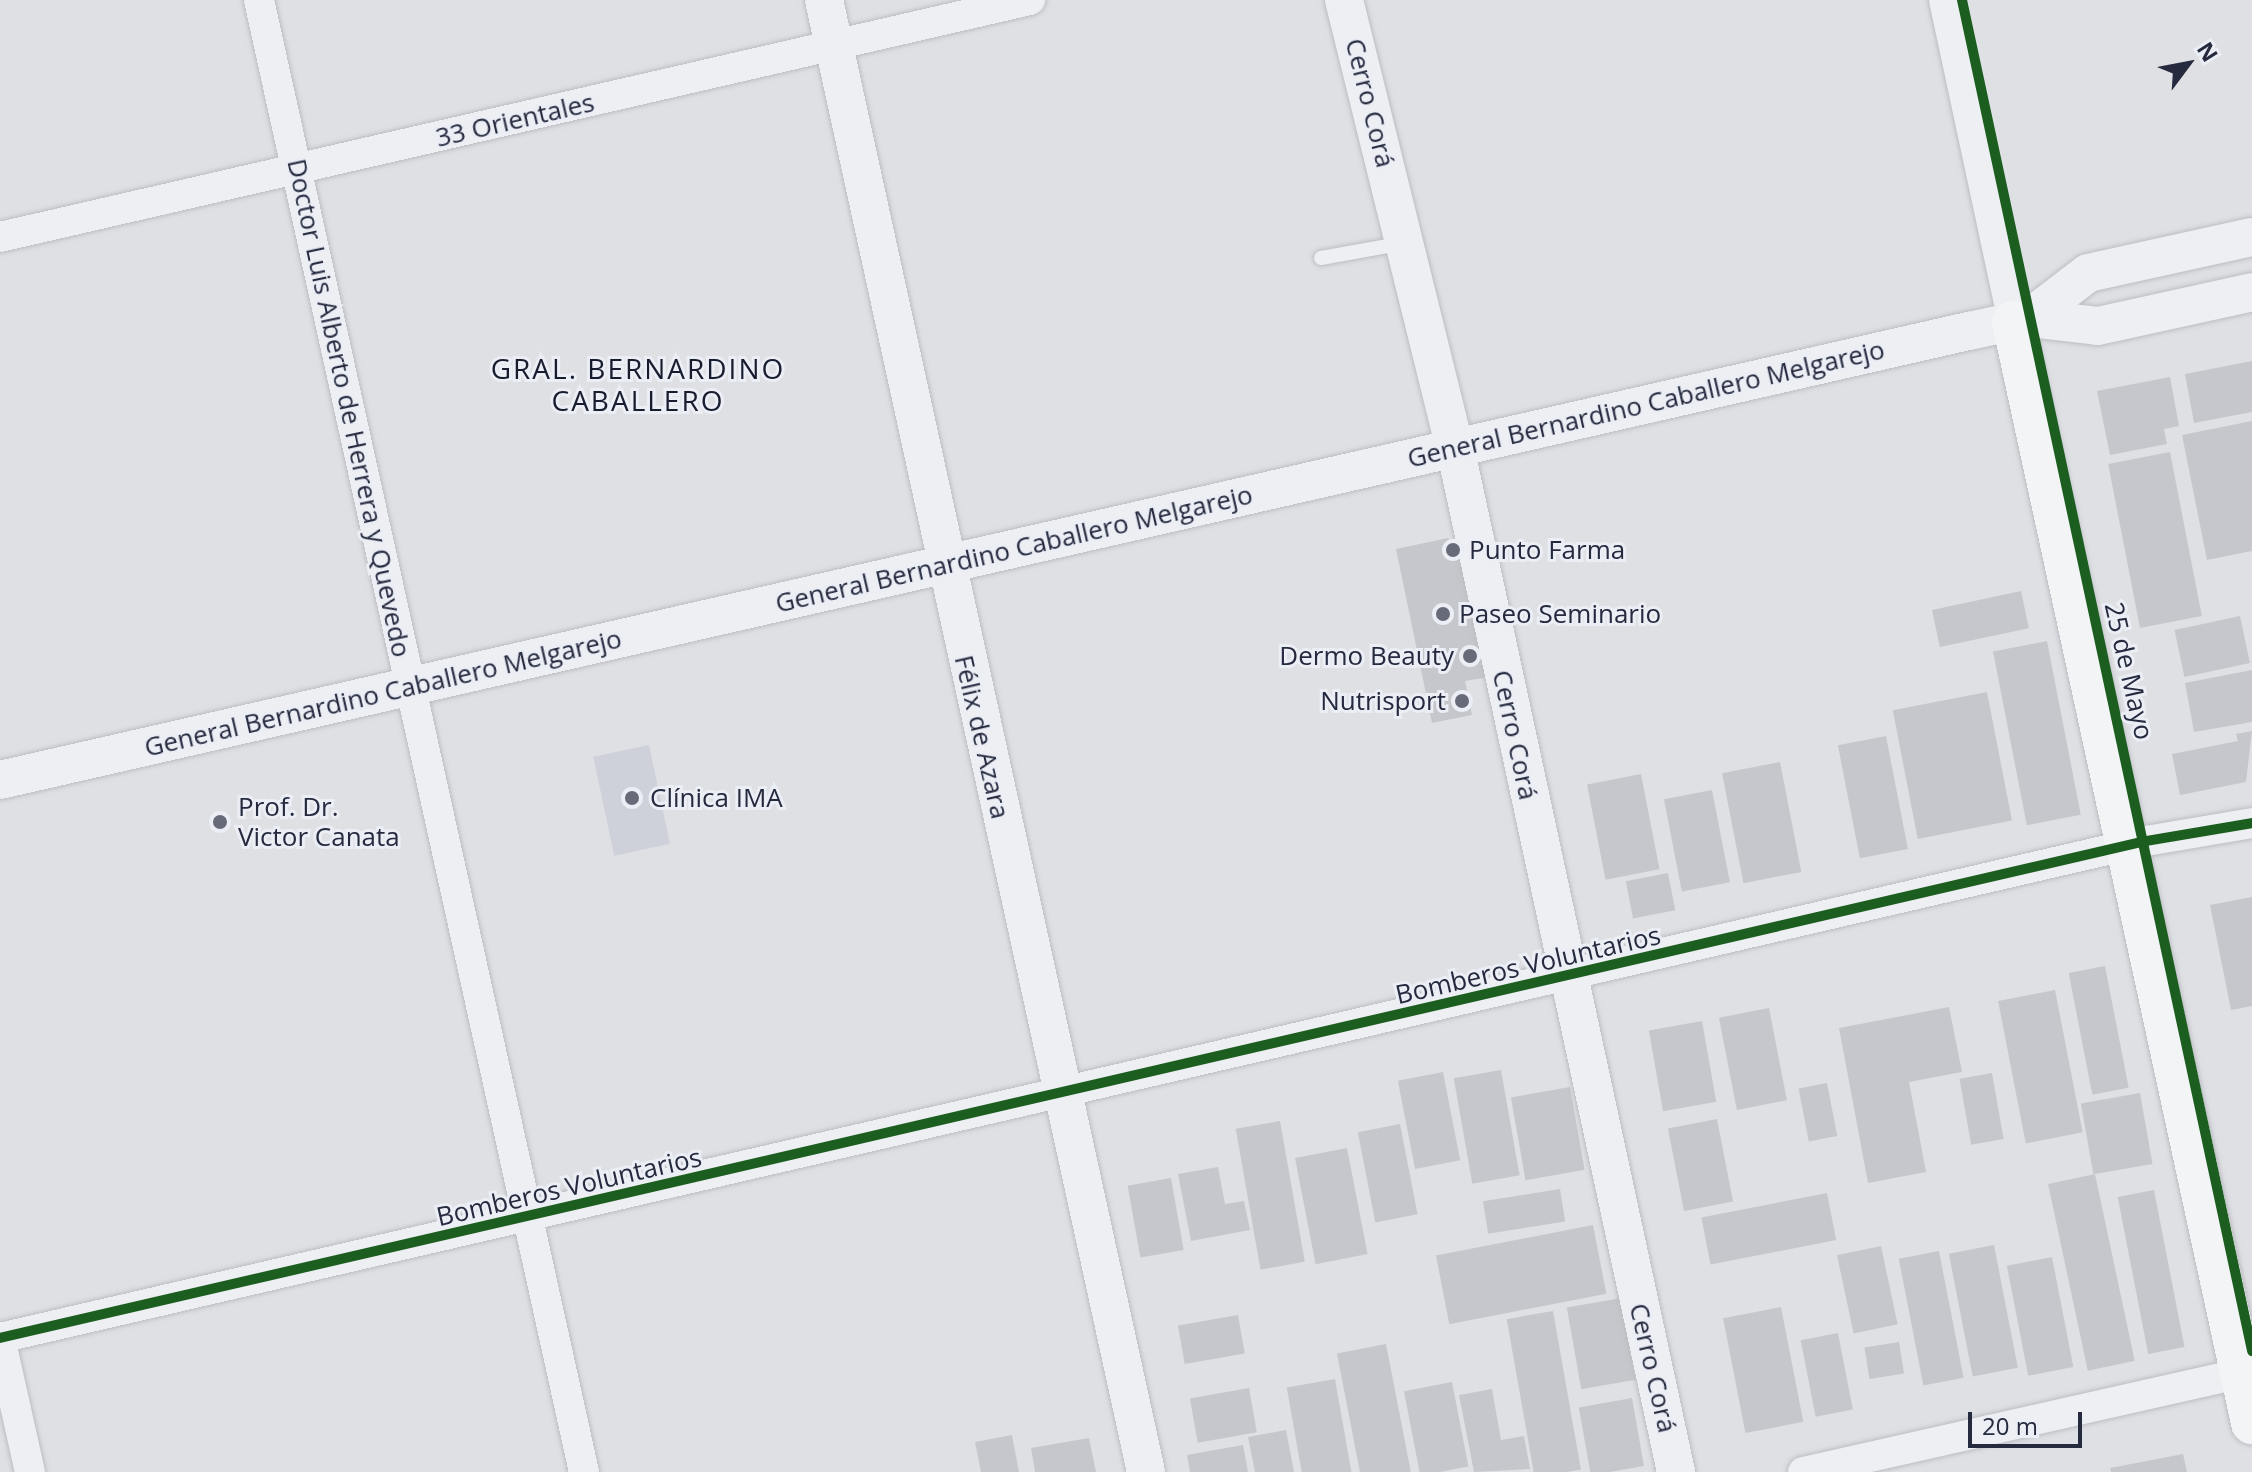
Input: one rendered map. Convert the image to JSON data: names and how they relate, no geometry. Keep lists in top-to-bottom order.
{
  "streets": {
    "main road": ["25 de Mayo"],
    "street": [
      "Cerro Corá",
      "33 Orientales",
      "General Bernardino Caballero Melgarejo",
      "Doctor Luis Alberto de Herrera y Quevedo",
      "Félix de Azara",
      "Bomberos Voluntarios"
    ]
  },
  "crossings": [
    ["Cerro Corá", "General Bernardino Caballero Melgarejo"],
    ["Cerro Corá", "Bomberos Voluntarios"],
    ["33 Orientales", "Doctor Luis Alberto de Herrera y Quevedo"],
    ["33 Orientales", "Félix de Azara"],
    ["General Bernardino Caballero Melgarejo", "Doctor Luis Alberto de Herrera y Quevedo"],
    ["General Bernardino Caballero Melgarejo", "25 de Mayo"],
    ["General Bernardino Caballero Melgarejo", "Félix de Azara"],
    ["Doctor Luis Alberto de Herrera y Quevedo", "Bomberos Voluntarios"],
    ["25 de Mayo", "Bomberos Voluntarios"],
    ["Félix de Azara", "Bomberos Voluntarios"]
  ],
  "districts": ["GRAL. BERNARDINO CABALLERO"],
  "places": [
    "Punto Farma",
    "Paseo Seminario",
    "Dermo Beauty",
    "Nutrisport",
    "Clínica IMA",
    "Prof. Dr. Victor Canata"
  ],
  "scale_bar": "20 m",
  "north": "top right"
}
